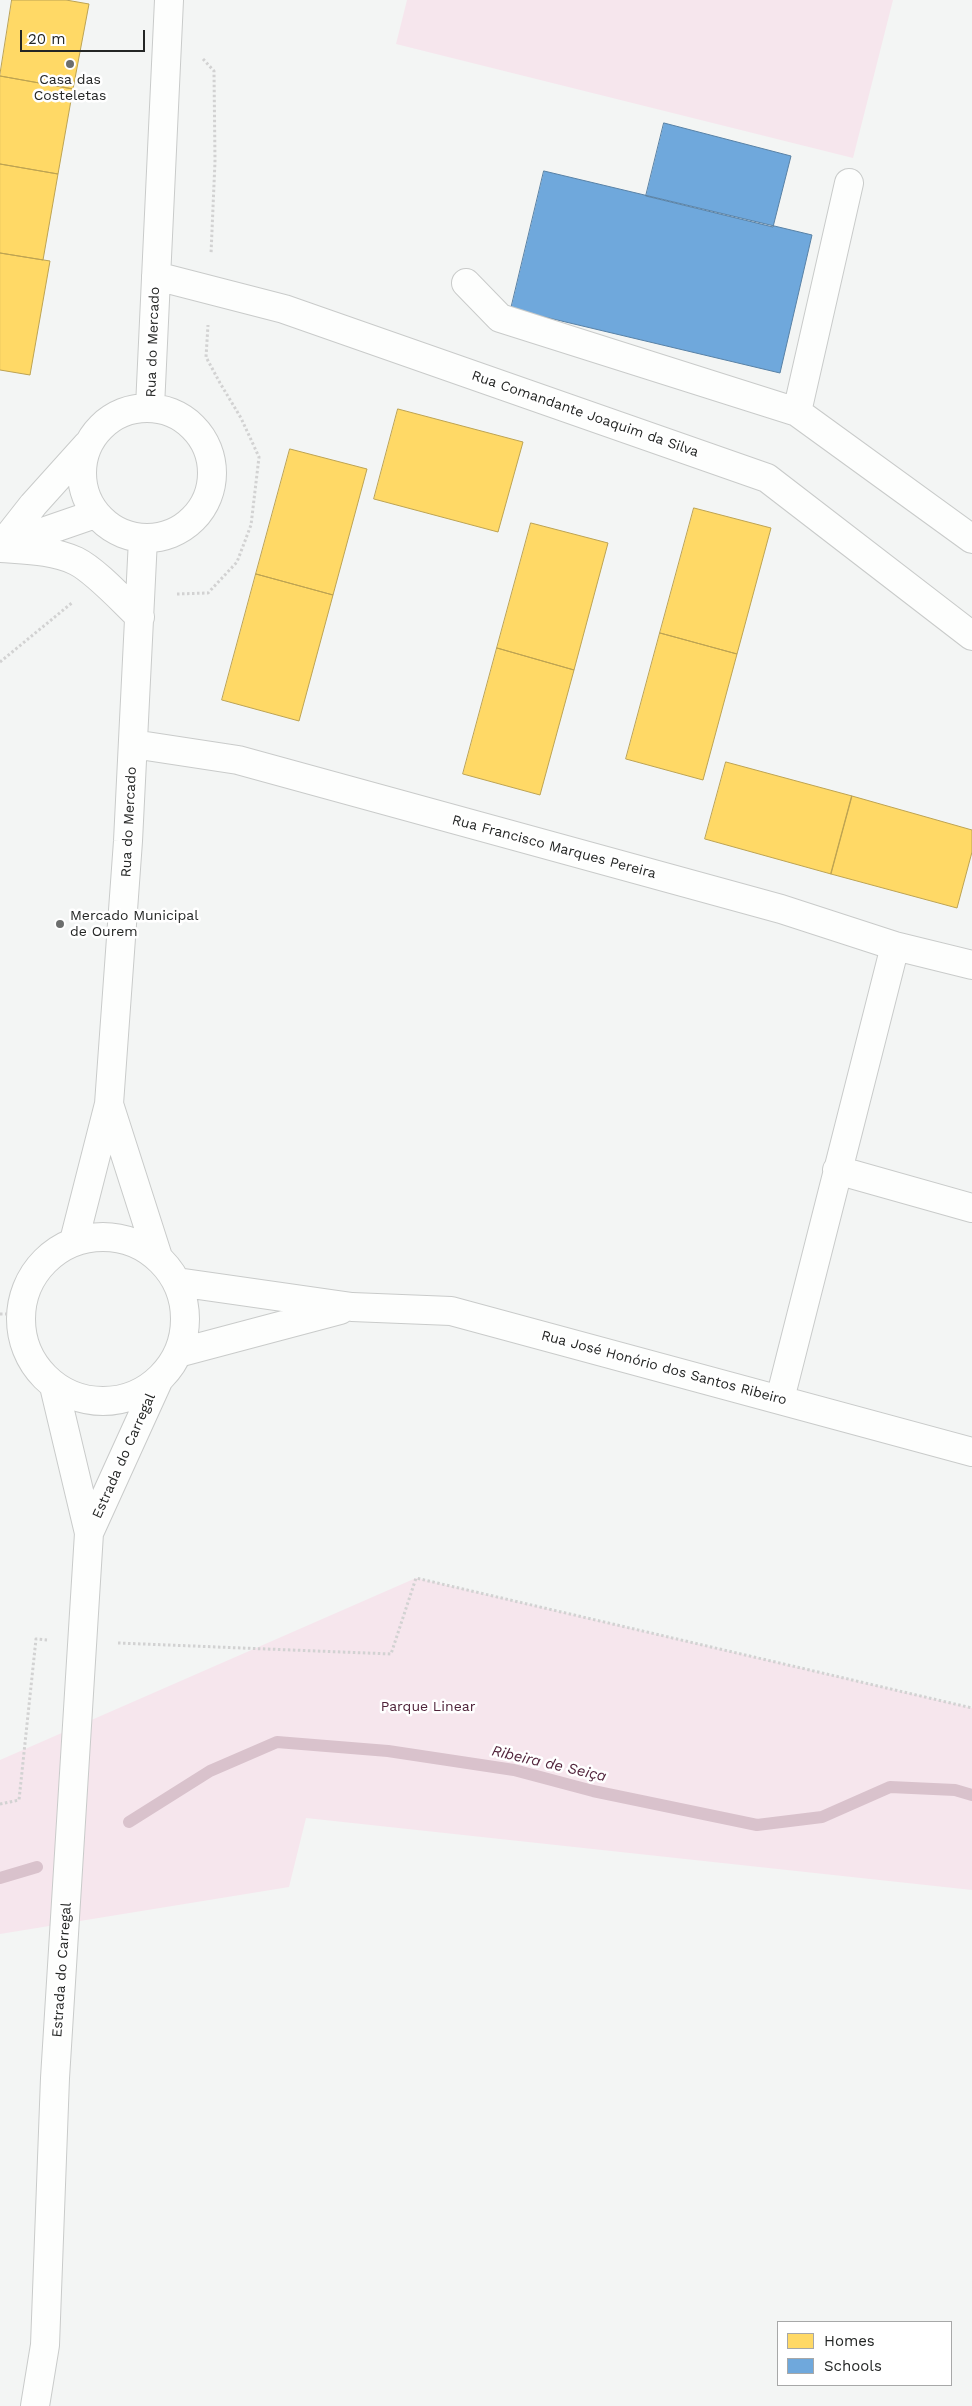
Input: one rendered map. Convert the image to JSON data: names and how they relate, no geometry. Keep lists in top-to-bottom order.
{
  "streets": {
    "street": [
      "Rua do Mercado",
      "Rua Comandante Joaquim da Silva",
      "Rua Francisco Marques Pereira",
      "Rua José Honório dos Santos Ribeiro",
      "Estrada do Carregal"
    ]
  },
  "crossings": [
    ["Rua do Mercado", "Rua Comandante Joaquim da Silva"],
    ["Rua do Mercado", "Rua Francisco Marques Pereira"],
    ["Rua do Mercado", "Rua José Honório dos Santos Ribeiro"],
    ["Rua do Mercado", "Estrada do Carregal"],
    ["Rua José Honório dos Santos Ribeiro", "Estrada do Carregal"]
  ],
  "water": ["Ribeira de Seiça"],
  "parks": ["Parque Linear"],
  "places": ["Casa das Costeletas", "Mercado Municipal de Ourem"],
  "legend": ["Homes", "Schools"],
  "scale_bar": "20 m"
}
